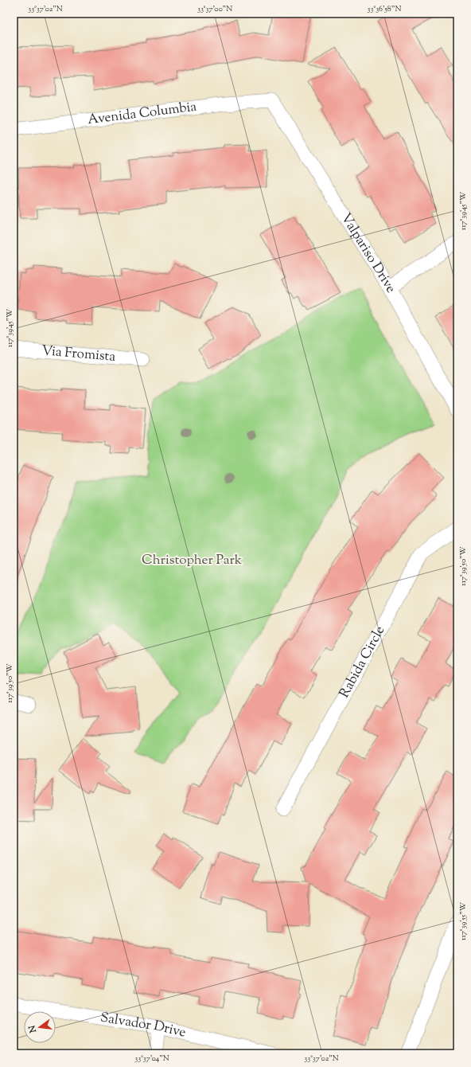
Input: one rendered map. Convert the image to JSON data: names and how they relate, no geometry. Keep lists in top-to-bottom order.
{
  "streets": {
    "street": [
      "Avenida Columbia",
      "Valpariso Drive",
      "Via Fromista",
      "Rabida Circle",
      "Salvador Drive"
    ]
  },
  "crossings": [
    ["Avenida Columbia", "Valpariso Drive"]
  ],
  "parks": ["Christopher Park"],
  "north": "left",
  "coordinates": [
    "33°37'02\"N",
    "33°37'00\"N",
    "33°36'58\"N",
    "117°39'45\"W",
    "117°39'50\"W",
    "117°39'55\"W",
    "33°37'04\"N"
  ]
}
